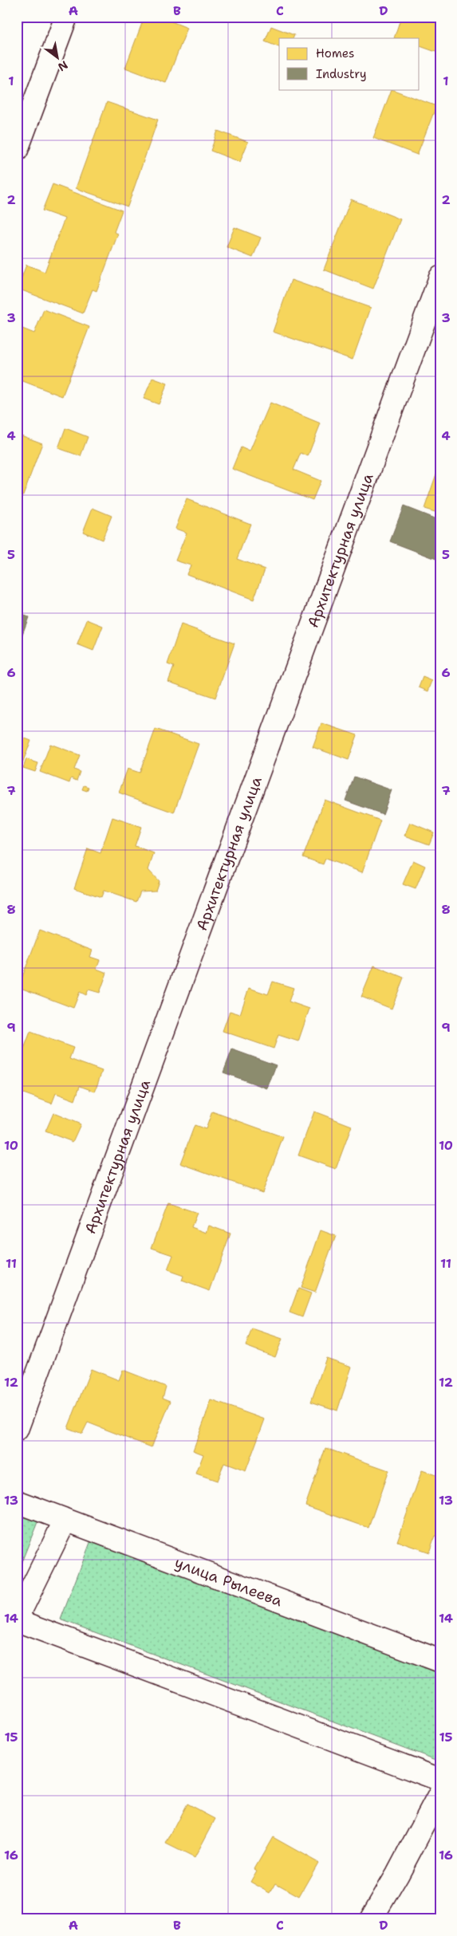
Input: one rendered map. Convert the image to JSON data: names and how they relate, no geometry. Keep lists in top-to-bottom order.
{
  "streets": {
    "street": ["Архитектурная улица", "улица Рылеева"]
  },
  "legend": ["Homes", "Industry"],
  "north": "bottom right",
  "grid": {
    "columns": [
      "A",
      "B",
      "C",
      "D"
    ],
    "rows": [
      "1",
      "2",
      "3",
      "4",
      "5",
      "6",
      "7",
      "8",
      "9",
      "10",
      "11",
      "12",
      "13",
      "14",
      "15",
      "16"
    ]
  }
}
